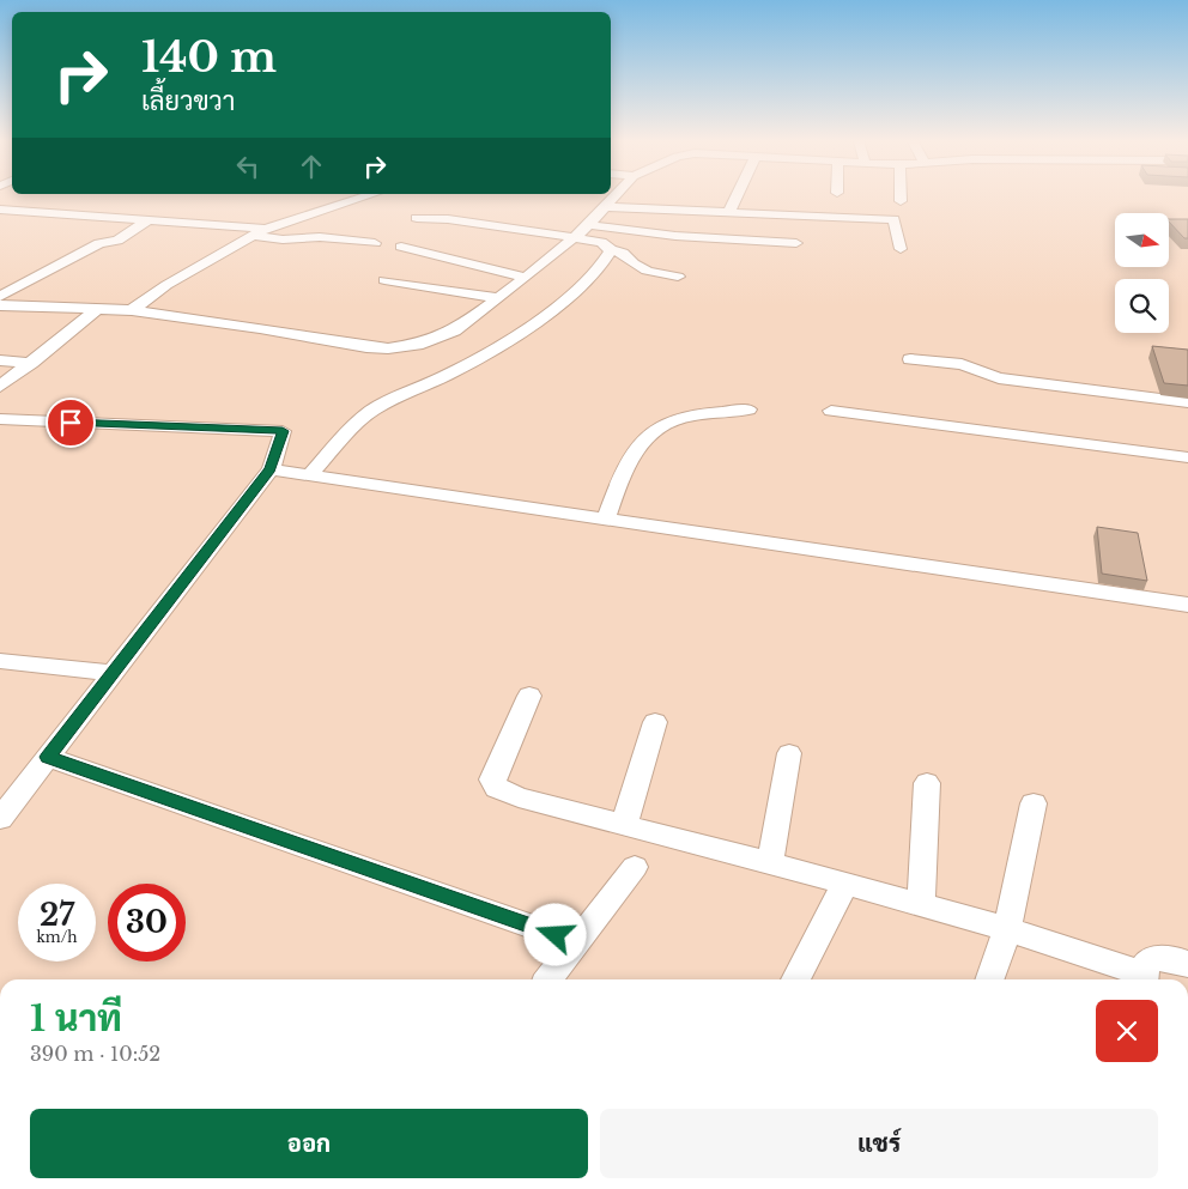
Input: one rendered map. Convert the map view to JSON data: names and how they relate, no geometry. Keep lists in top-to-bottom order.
{
  "north": "right",
  "page": {
    "turn": ["140 m", "เลี้ยวขวา"],
    "speed": "27 km/h",
    "limit": "30",
    "heading": ["1 นาที", "390 m · 10:52"],
    "buttons": ["ออก", "แชร์"]
  }
}
